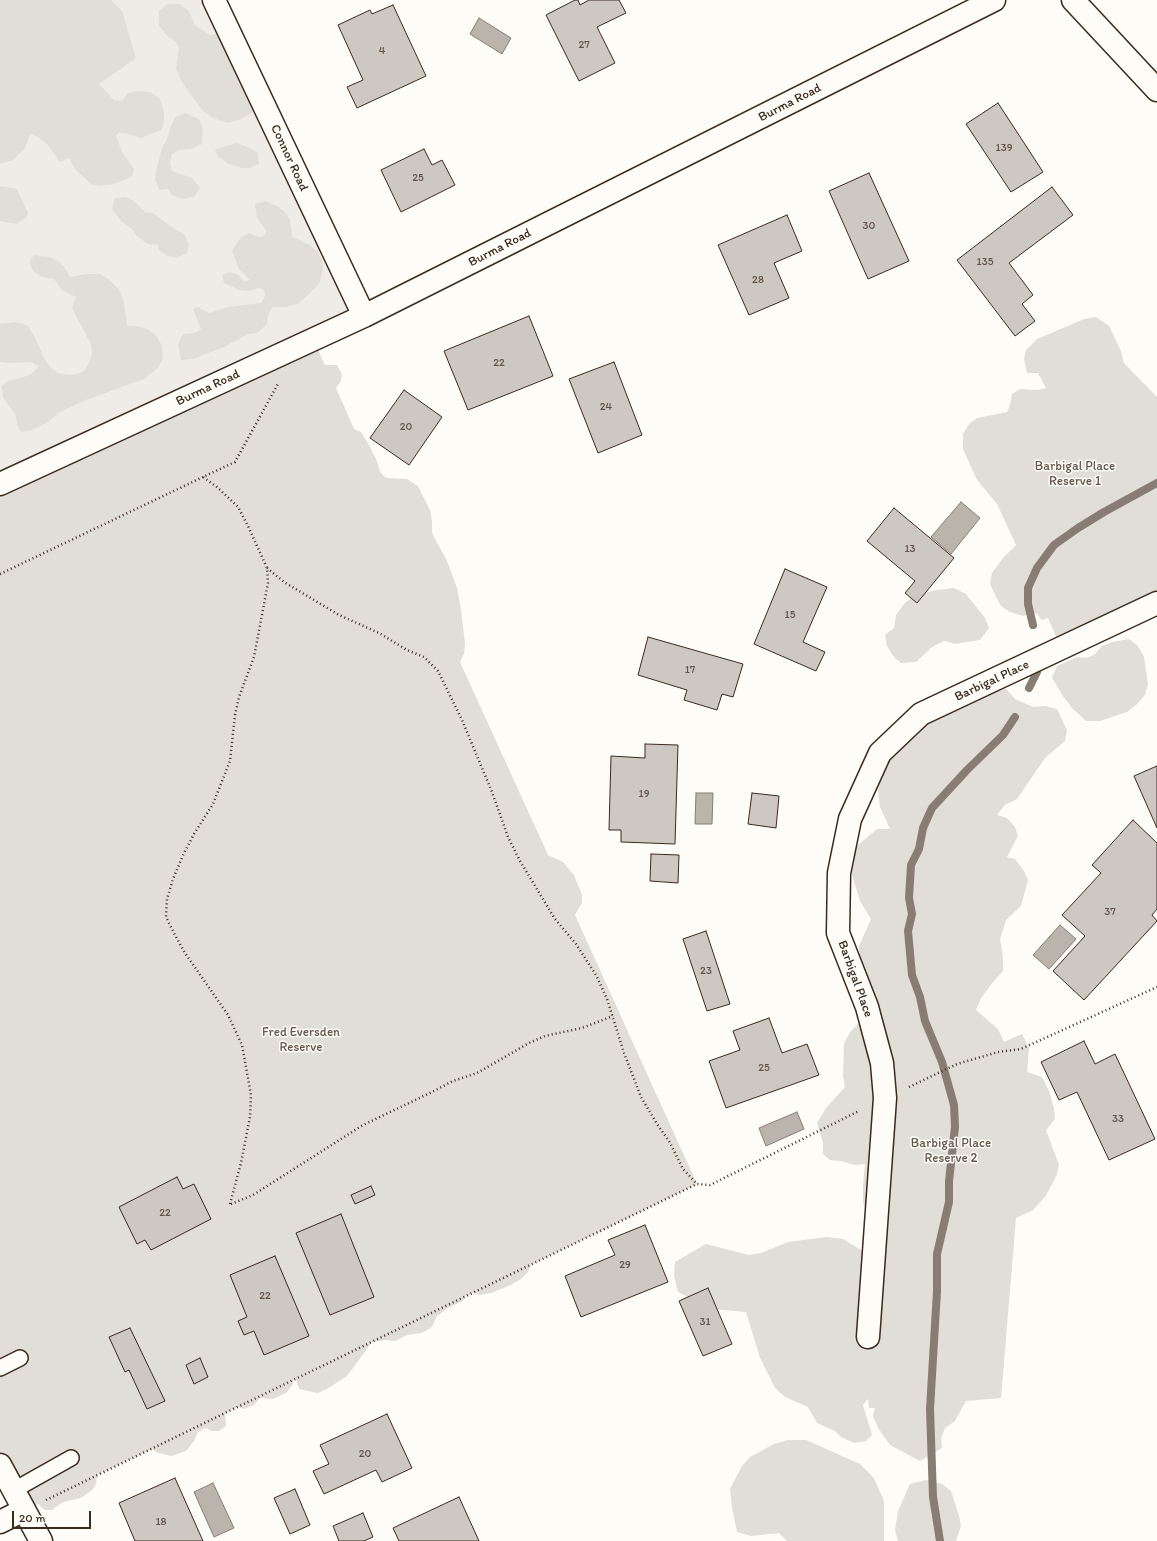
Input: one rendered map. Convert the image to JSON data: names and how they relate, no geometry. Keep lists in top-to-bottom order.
{
  "streets": {
    "street": ["Burma Road", "Connor Road", "Barbigal Place"]
  },
  "crossings": [
    ["Burma Road", "Connor Road"]
  ],
  "parks": ["Barbigal Place Reserve 1", "Fred Eversden Reserve", "Barbigal Place Reserve 2"],
  "house_numbers": [
    "27",
    "4",
    "139",
    "25",
    "30",
    "135",
    "28",
    "22",
    "24",
    "20",
    "13",
    "15",
    "17",
    "19",
    "37",
    "23",
    "25",
    "33",
    "22",
    "29",
    "22",
    "31",
    "20",
    "18"
  ],
  "scale_bar": "20 m"
}
